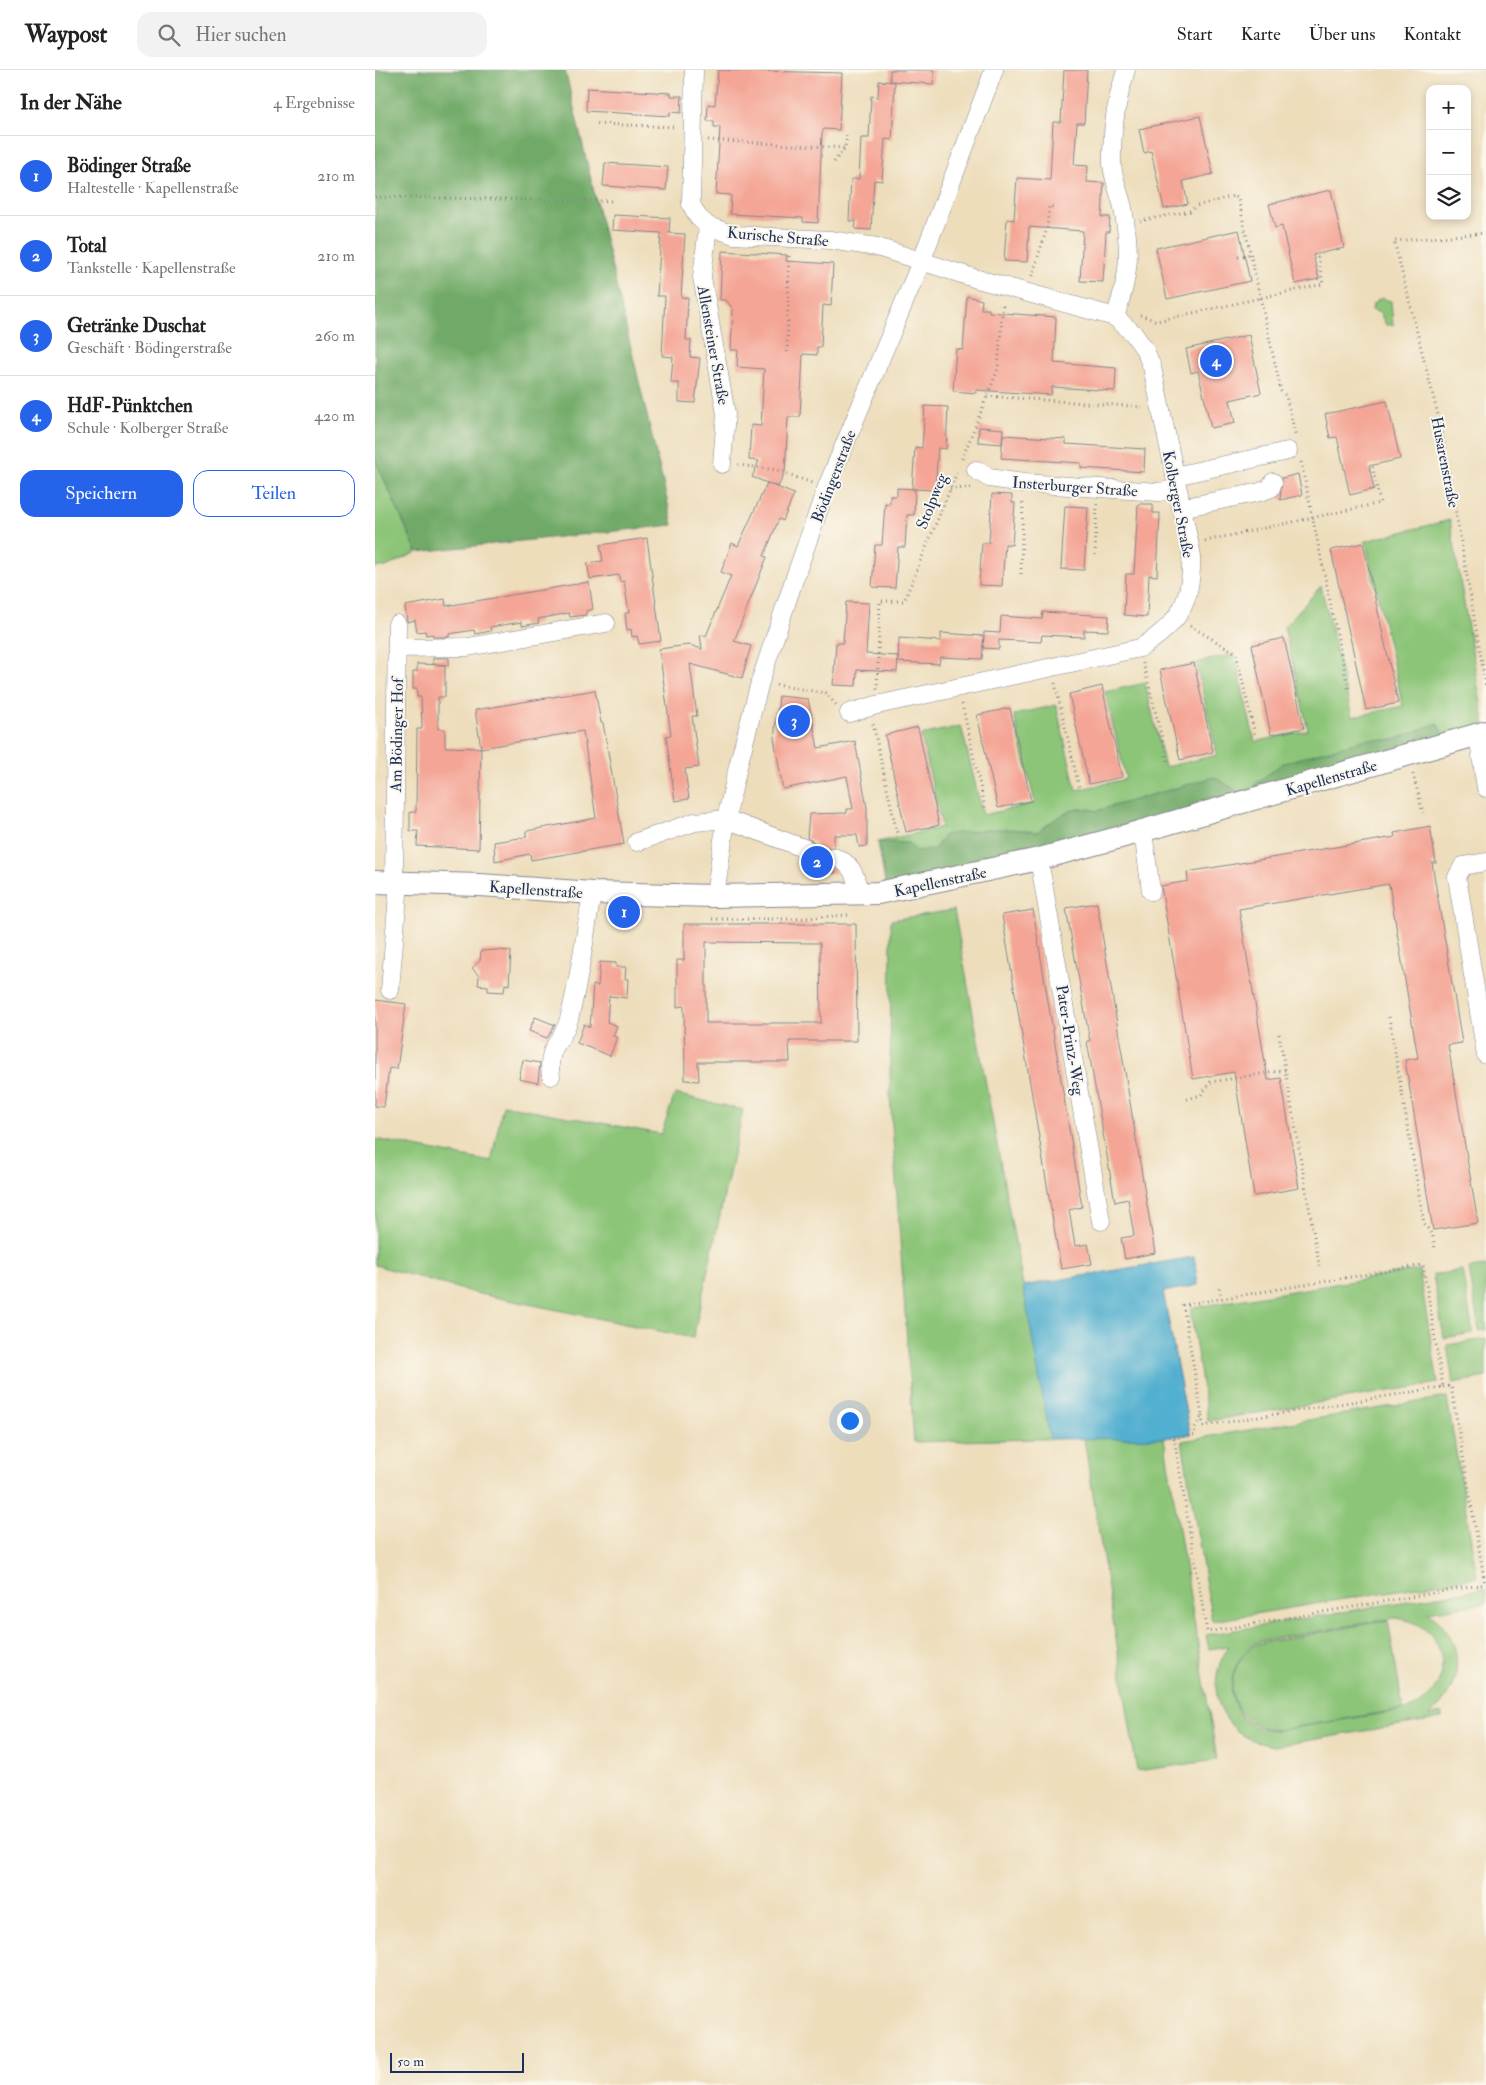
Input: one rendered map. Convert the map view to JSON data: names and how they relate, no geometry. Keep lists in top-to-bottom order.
{
  "streets": {
    "main road": ["Kapellenstraße"],
    "street": [
      "Kurische Straße",
      "Allensteiner Straße",
      "Bödingerstraße",
      "Insterburger Straße",
      "Kolberger Straße",
      "Am Bödinger Hof",
      "Pater-Prinz-Weg"
    ],
    "path": ["Husarenstraße", "Stolpweg"]
  },
  "crossings": [
    ["Kurische Straße", "Allensteiner Straße"],
    ["Kurische Straße", "Bödingerstraße"],
    ["Kurische Straße", "Kolberger Straße"],
    ["Bödingerstraße", "Kolberger Straße"],
    ["Bödingerstraße", "Kapellenstraße"],
    ["Insterburger Straße", "Kolberger Straße"],
    ["Stolpweg", "Kolberger Straße"],
    ["Am Bödinger Hof", "Kapellenstraße"],
    ["Kapellenstraße", "Pater-Prinz-Weg"]
  ],
  "scale_bar": "50 m",
  "page": {
    "header": "Waypost",
    "search": "Hier suchen",
    "nav": [
      "Start",
      "Karte",
      "Über uns",
      "Kontakt"
    ],
    "heading": ["In der Nähe", "4 Ergebnisse"],
    "map_buttons": ["+", "−"],
    "list": [
      {
        "mark": "1",
        "name": "Bödinger Straße",
        "note": "Haltestelle · Kapellenstraße",
        "value": "210 m"
      },
      {
        "mark": "2",
        "name": "Total",
        "note": "Tankstelle · Kapellenstraße",
        "value": "210 m"
      },
      {
        "mark": "3",
        "name": "Getränke Duschat",
        "note": "Geschäft · Bödingerstraße",
        "value": "260 m"
      },
      {
        "mark": "4",
        "name": "HdF-Pünktchen",
        "note": "Schule · Kolberger Straße",
        "value": "420 m"
      }
    ],
    "pins": [
      "4",
      "3",
      "2",
      "1"
    ],
    "buttons": ["Speichern", "Teilen"],
    "scale": "50 m"
  }
}
